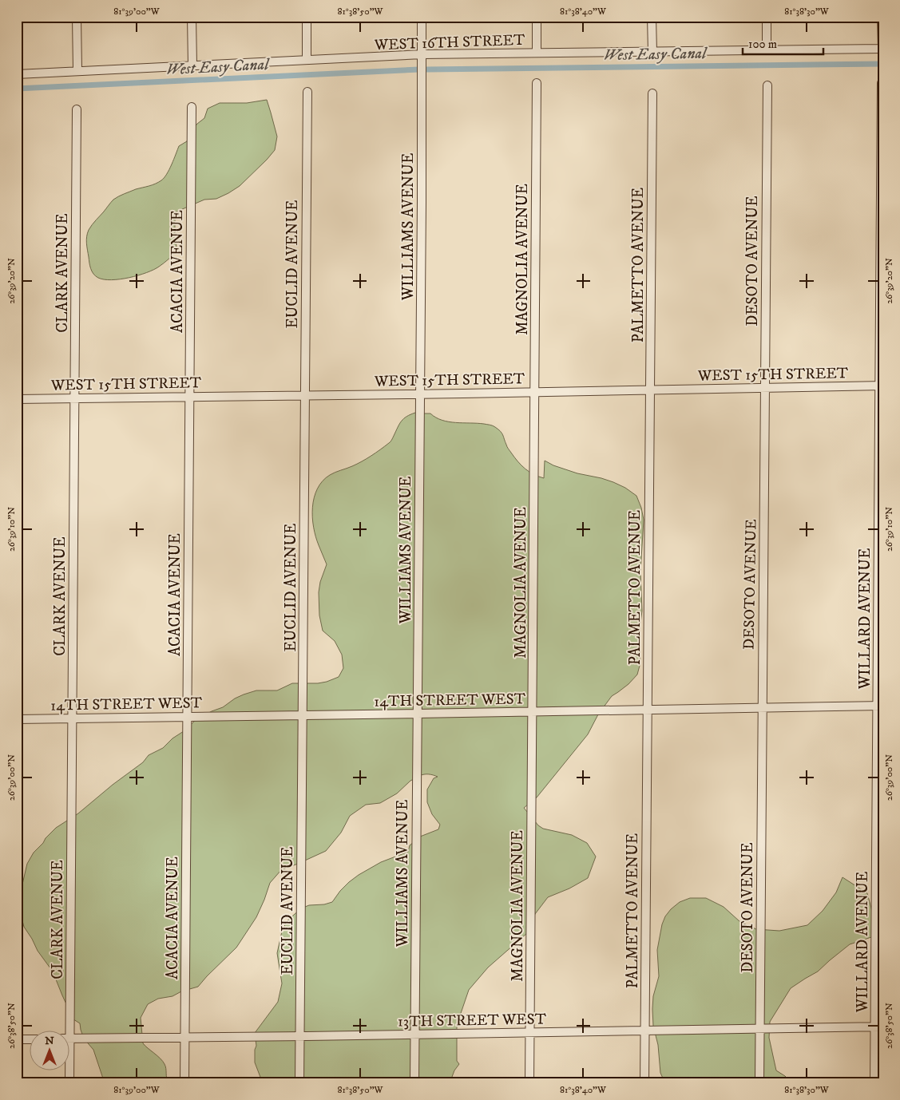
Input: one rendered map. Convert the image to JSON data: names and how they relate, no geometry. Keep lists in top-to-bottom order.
{
  "streets": {
    "street": [
      "WEST 16TH STREET",
      "WILLIAMS AVENUE",
      "MAGNOLIA AVENUE",
      "DESOTO AVENUE",
      "EUCLID AVENUE",
      "PALMETTO AVENUE",
      "ACACIA AVENUE",
      "CLARK AVENUE",
      "WEST 15TH STREET",
      "WILLARD AVENUE",
      "14TH STREET WEST",
      "13TH STREET WEST"
    ]
  },
  "crossings": [
    ["WEST 16TH STREET", "WILLIAMS AVENUE"],
    ["WILLIAMS AVENUE", "WEST 15TH STREET"],
    ["WILLIAMS AVENUE", "14TH STREET WEST"],
    ["WILLIAMS AVENUE", "13TH STREET WEST"],
    ["MAGNOLIA AVENUE", "WEST 15TH STREET"],
    ["MAGNOLIA AVENUE", "14TH STREET WEST"],
    ["MAGNOLIA AVENUE", "13TH STREET WEST"],
    ["DESOTO AVENUE", "WEST 15TH STREET"],
    ["DESOTO AVENUE", "14TH STREET WEST"],
    ["DESOTO AVENUE", "13TH STREET WEST"],
    ["EUCLID AVENUE", "WEST 15TH STREET"],
    ["EUCLID AVENUE", "14TH STREET WEST"],
    ["EUCLID AVENUE", "13TH STREET WEST"],
    ["PALMETTO AVENUE", "WEST 15TH STREET"],
    ["PALMETTO AVENUE", "14TH STREET WEST"],
    ["PALMETTO AVENUE", "13TH STREET WEST"],
    ["ACACIA AVENUE", "WEST 15TH STREET"],
    ["ACACIA AVENUE", "14TH STREET WEST"],
    ["ACACIA AVENUE", "13TH STREET WEST"],
    ["CLARK AVENUE", "WEST 15TH STREET"],
    ["CLARK AVENUE", "14TH STREET WEST"],
    ["WEST 15TH STREET", "WILLARD AVENUE"],
    ["WILLARD AVENUE", "14TH STREET WEST"],
    ["WILLARD AVENUE", "13TH STREET WEST"]
  ],
  "water": ["West Easy Canal"],
  "scale_bar": "100 m",
  "north": "top",
  "coordinates": [
    "81°39'00\"W",
    "81°38'50\"W",
    "81°38'40\"W",
    "81°38'30\"W",
    "26°39'20\"N",
    "26°39'10\"N",
    "26°39'00\"N",
    "26°38'50\"N"
  ]
}
